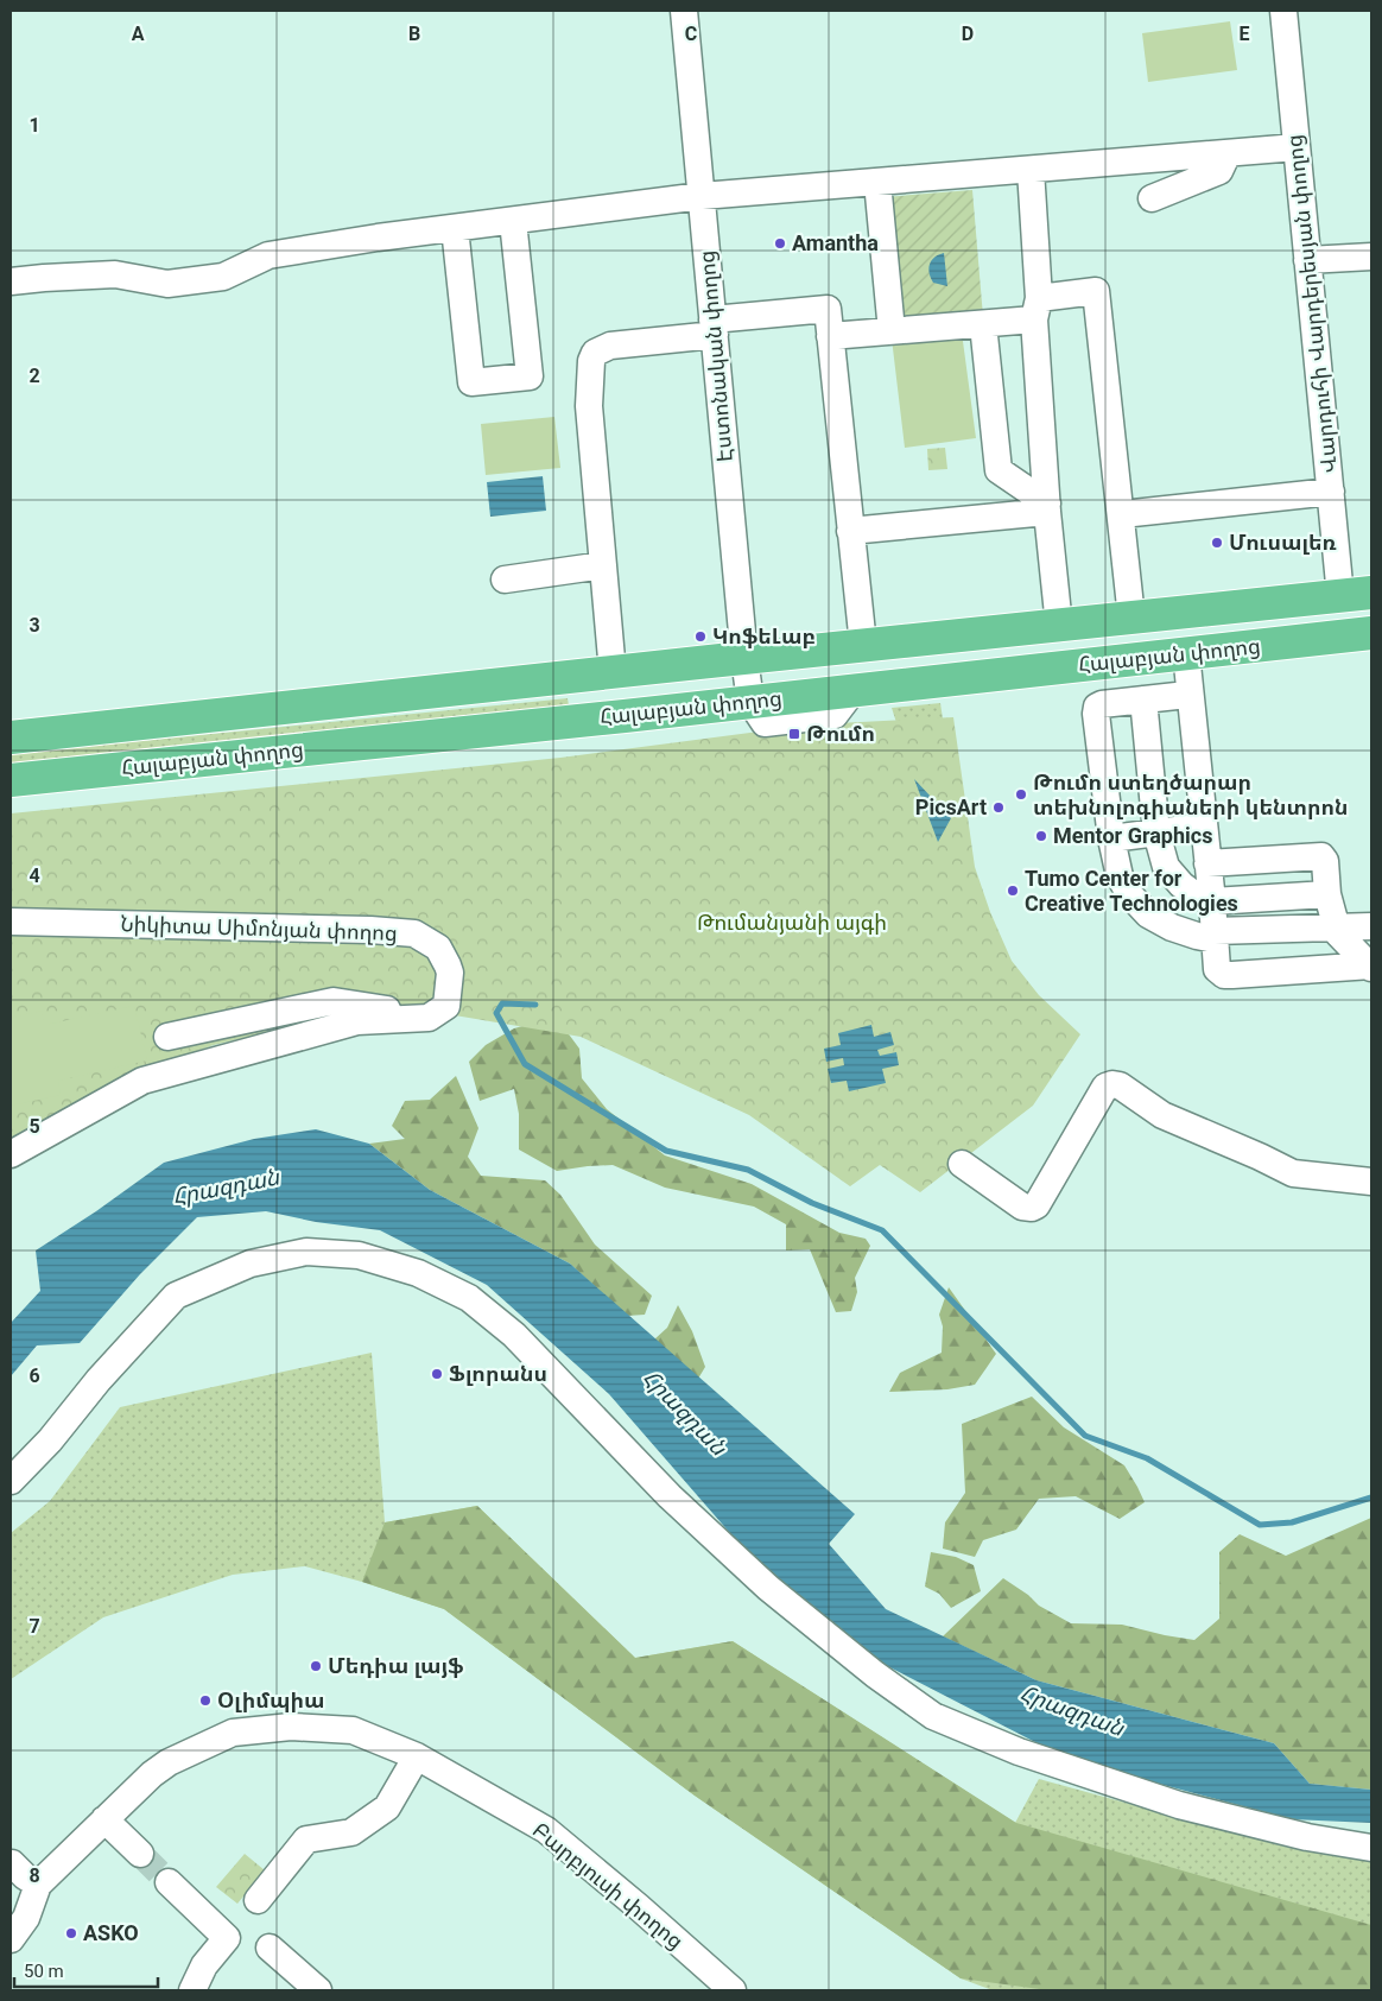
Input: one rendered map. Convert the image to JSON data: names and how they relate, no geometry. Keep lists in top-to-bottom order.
{
  "streets": {
    "main road": ["Հալաբյան փողոց"],
    "street": [
      "Վարդուհի Վարդերեսյան փողոց",
      "Էստոնական փողոց",
      "Նիկիտա Սիմոնյան փողոց",
      "Բարբյուսի փողոց"
    ]
  },
  "crossings": [
    ["Վարդուհի Վարդերեսյան փողոց", "Հալաբյան փողոց"],
    ["Էստոնական փողոց", "Հալաբյան փողոց"]
  ],
  "water": ["Հրազդան"],
  "parks": ["Թումանյանի այգի"],
  "places": {
    "other": [
      "Amantha",
      "Մուսալեռ",
      "ԿոֆեԼաբ",
      "Թումո ստեղծարար տեխնոլոգիաների կենտրոն",
      "PicsArt",
      "Mentor Graphics",
      "Tumo Center for Creative Technologies",
      "Ֆլորանս",
      "Մեդիա լայֆ",
      "Օլիմպիա",
      "ASKO"
    ],
    "transit": ["Թումո"]
  },
  "scale_bar": "50 m",
  "grid": {
    "columns": [
      "A",
      "B",
      "C",
      "D",
      "E"
    ],
    "rows": [
      "1",
      "2",
      "3",
      "4",
      "5",
      "6",
      "7",
      "8"
    ]
  }
}
